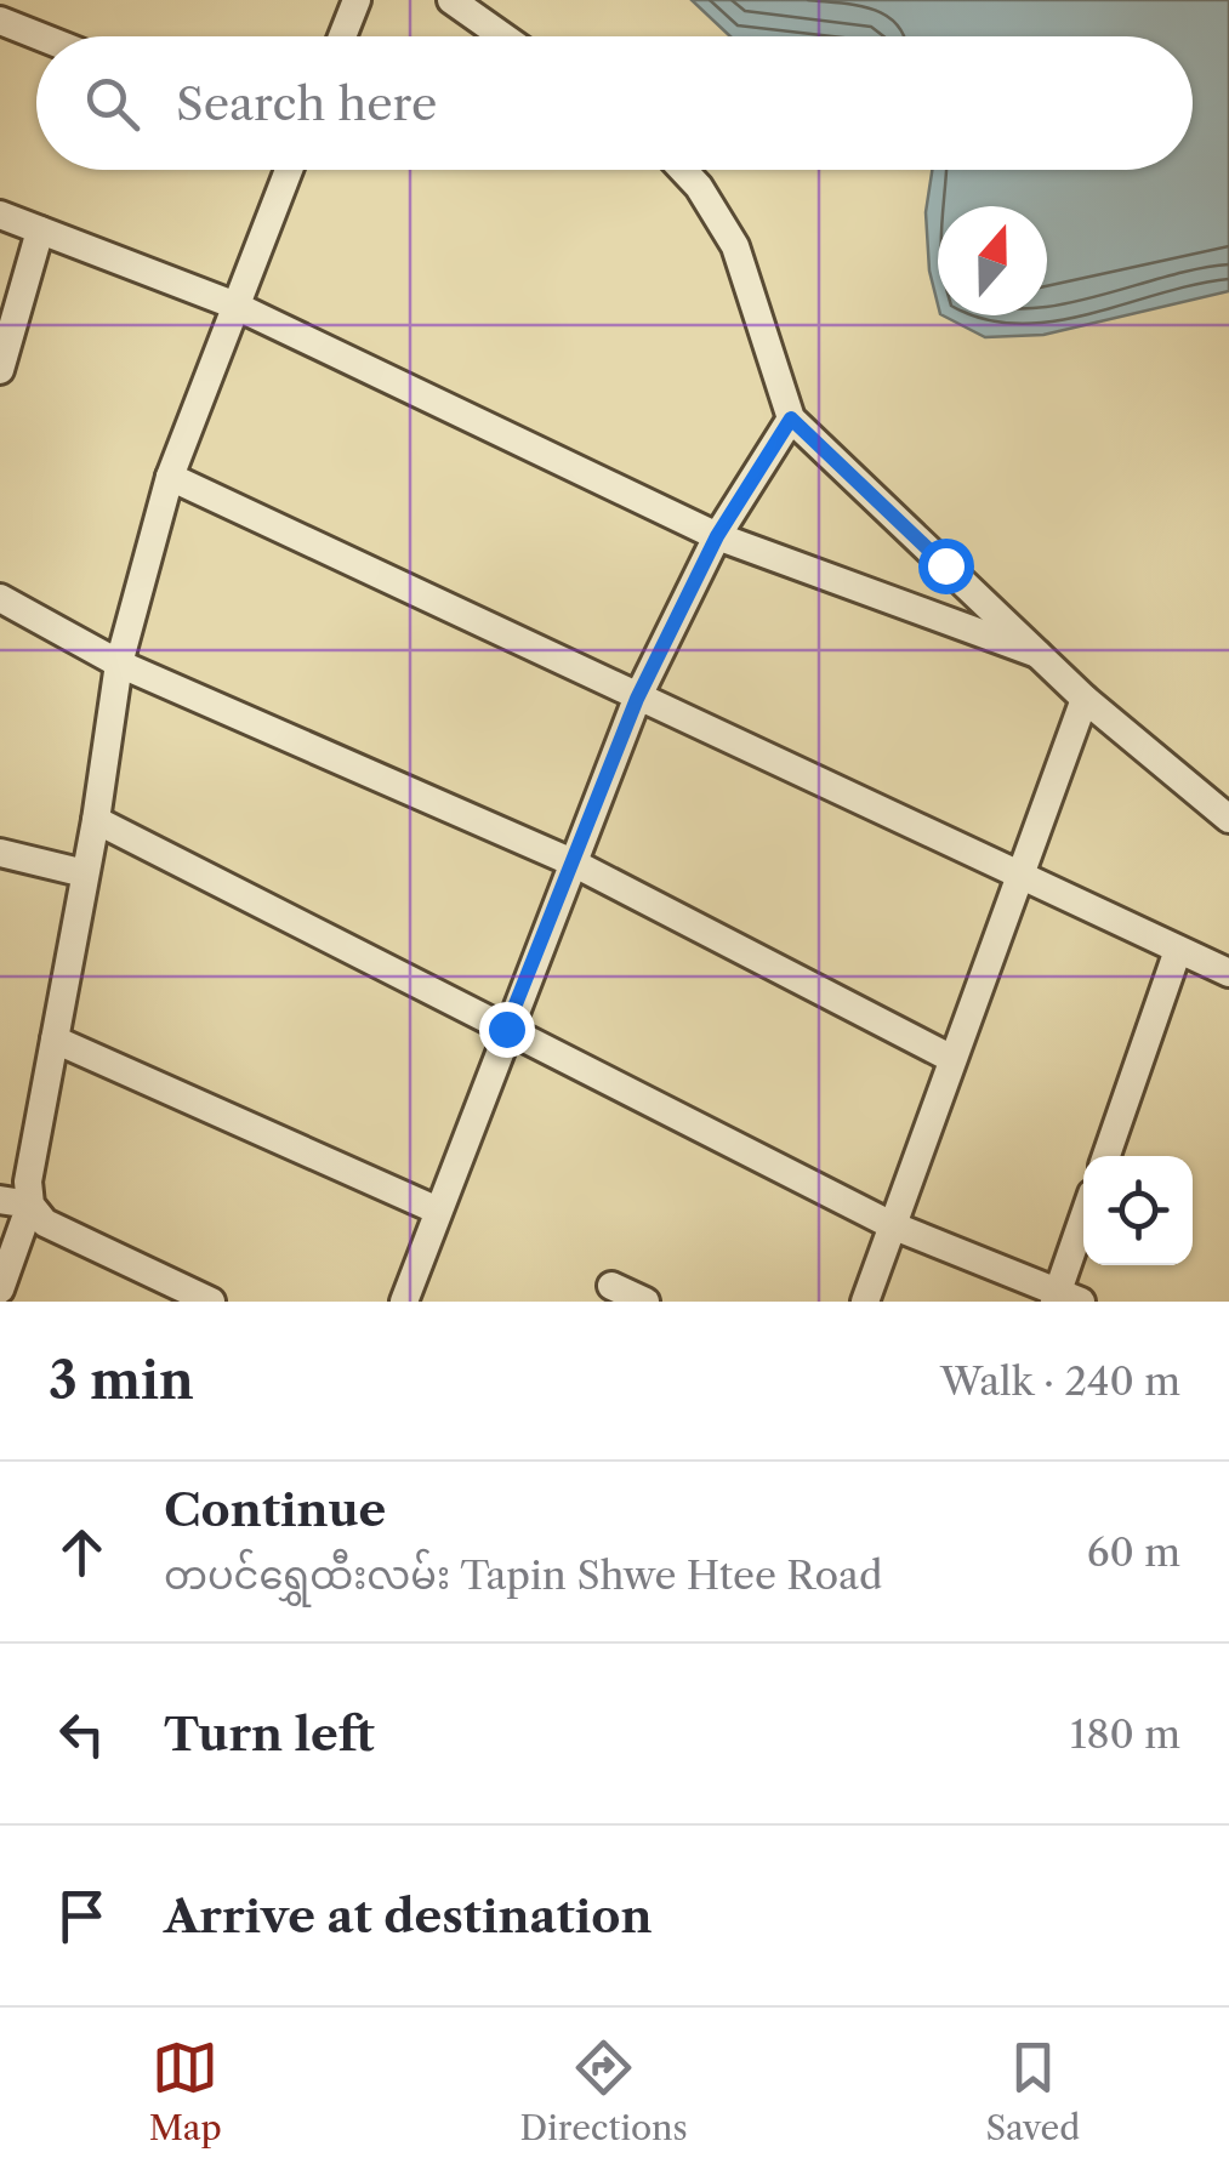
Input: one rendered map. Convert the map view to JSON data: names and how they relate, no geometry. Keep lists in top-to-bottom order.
{
  "north": "top",
  "page": {
    "search": "Search here",
    "heading": ["3 min", "Walk · 240 m"],
    "list": [
      ["Continue", "တပင်ရွှေထီးလမ်း Tapin Shwe Htee Road", "60 m"],
      ["Turn left", "180 m"],
      "Arrive at destination"
    ],
    "nav": ["Map", "Directions", "Saved"]
  }
}
